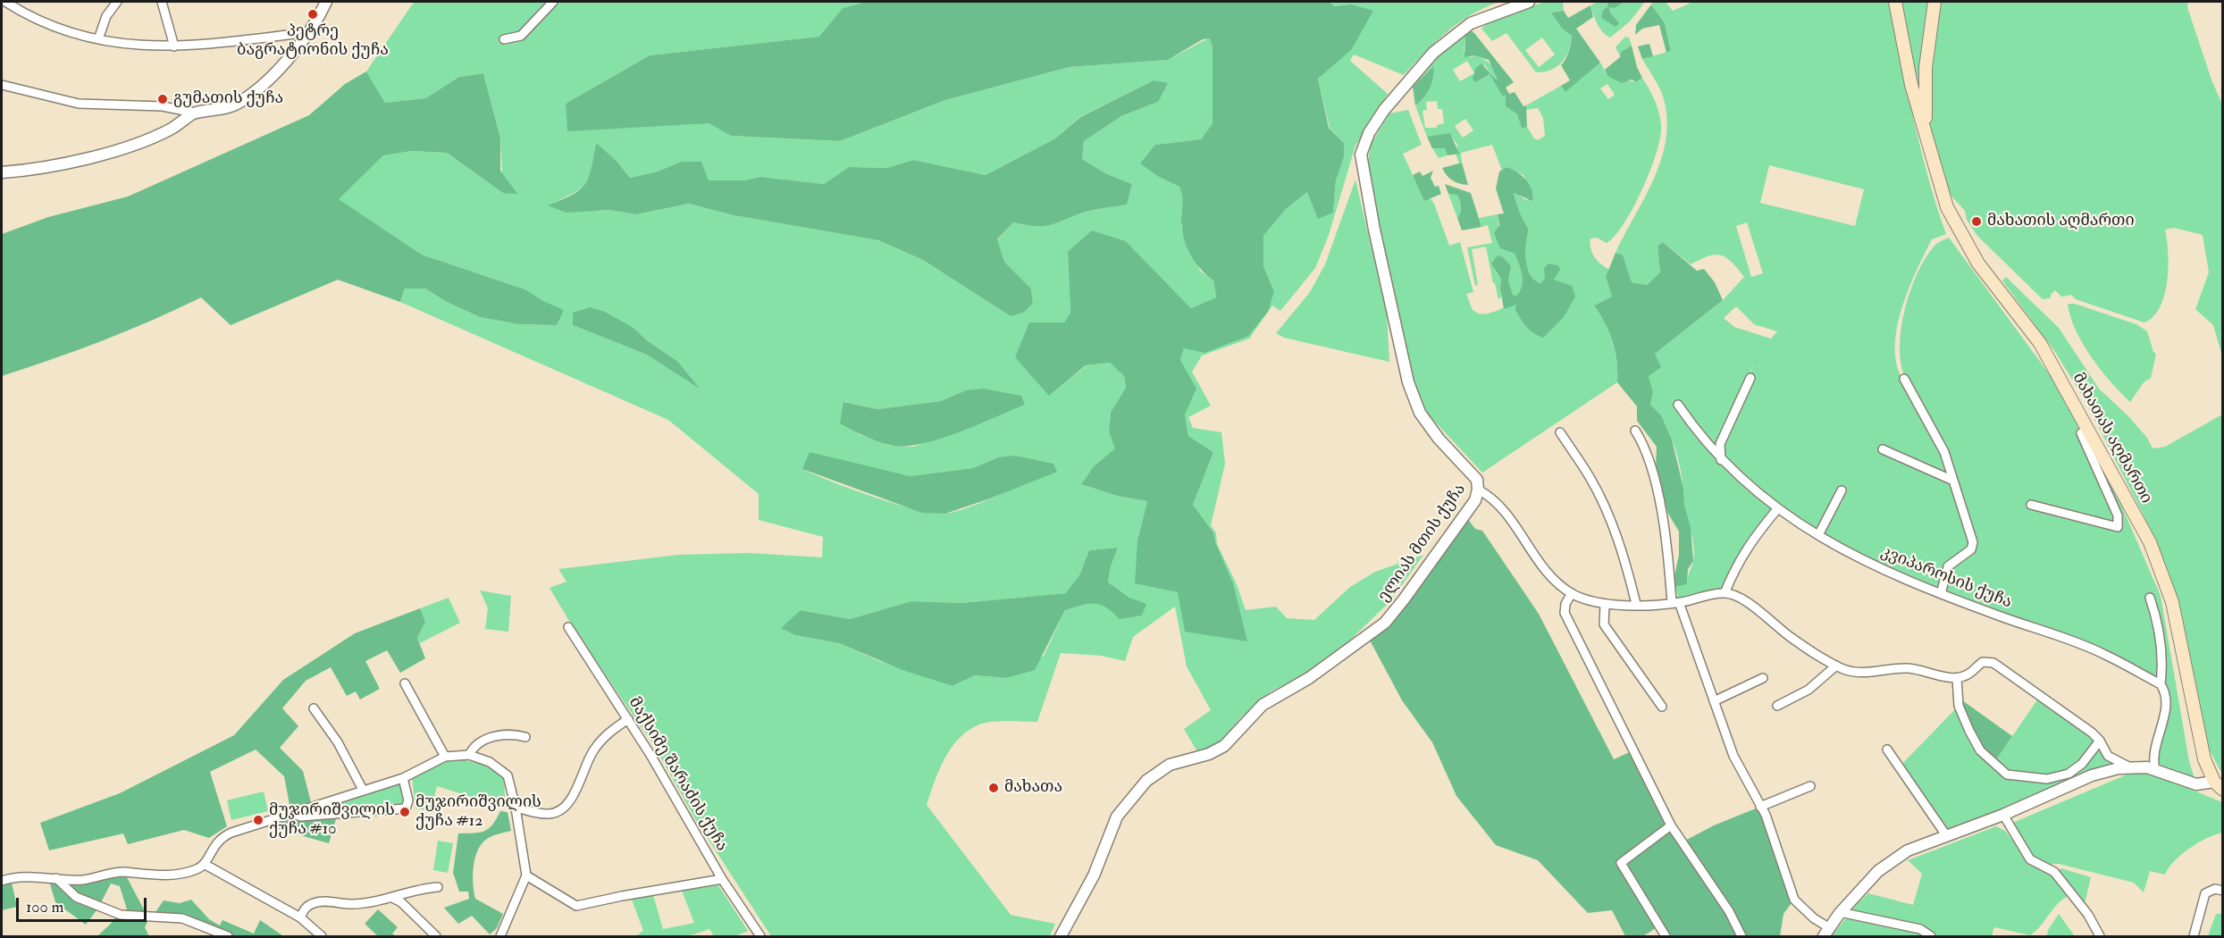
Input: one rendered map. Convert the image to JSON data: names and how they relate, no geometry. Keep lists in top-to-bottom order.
{
  "streets": {
    "main road": ["მახათას აღმართი"],
    "street": ["ელიას მთის ქუჩა", "კვიპაროსის ქუჩა", "მაქსიმე შარაძის ქუჩა"]
  },
  "places": [
    "პეტრე ბაგრატიონის ქუჩა",
    "გუმათის ქუჩა",
    "მახათის აღმართი",
    "მახათა",
    "მუჯირიშვილის ქუჩა #12",
    "მუჯირიშვილის ქუჩა #10"
  ],
  "scale_bar": "100 m"
}
